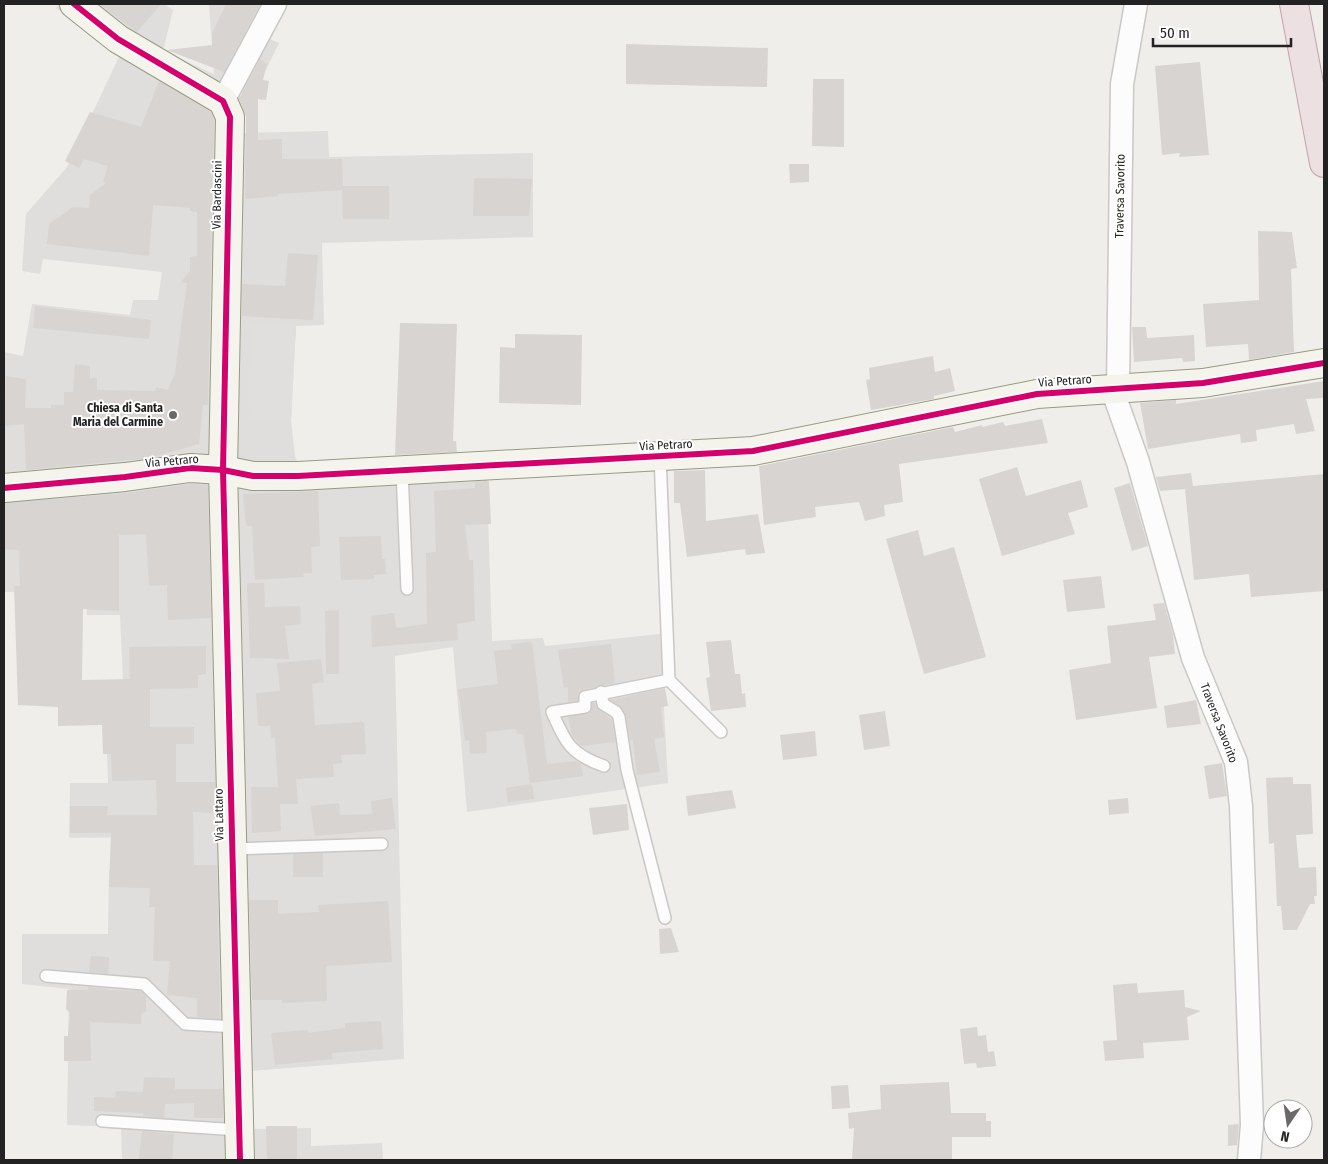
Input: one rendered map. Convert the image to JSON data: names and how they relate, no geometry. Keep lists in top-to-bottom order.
{
  "streets": {
    "street": [
      "Via Bardascini",
      "Traversa Savorito",
      "Via Petraro",
      "Via Lattaro"
    ]
  },
  "crossings": [
    ["Via Bardascini", "Via Petraro"],
    ["Via Bardascini", "Via Lattaro"],
    ["Traversa Savorito", "Via Petraro"],
    ["Via Petraro", "Via Lattaro"]
  ],
  "places": ["Chiesa di Santa Maria del Carmine"],
  "scale_bar": "50 m",
  "north": "bottom"
}
